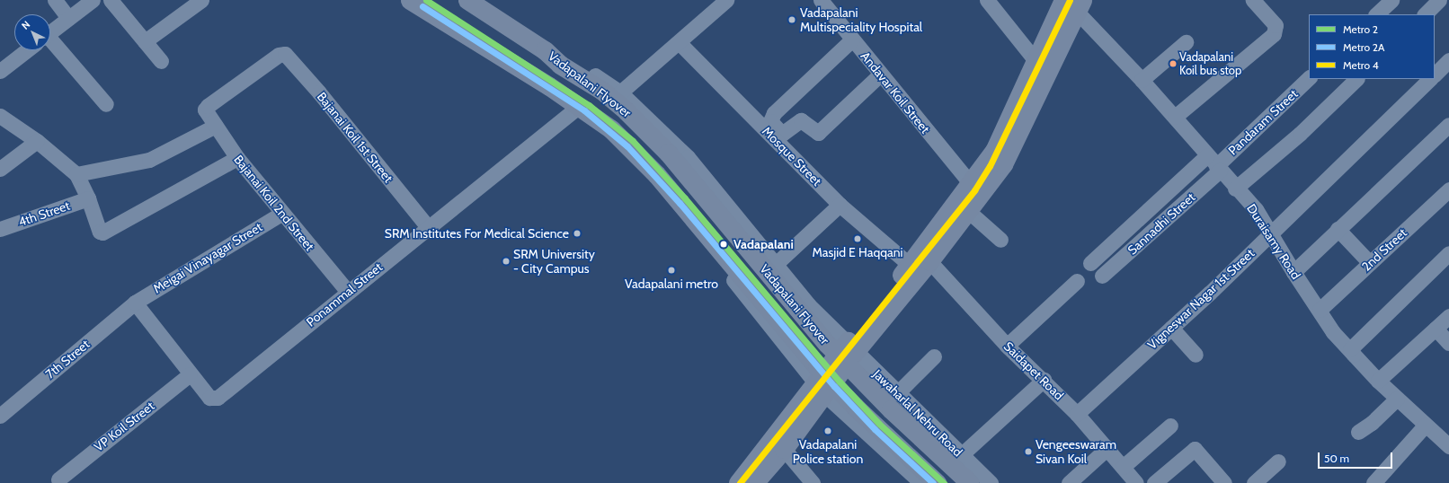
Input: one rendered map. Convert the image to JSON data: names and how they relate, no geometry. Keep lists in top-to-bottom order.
{
  "streets": {
    "main road": ["Vadapalani Flyover"],
    "street": [
      "Andavar Koil Street",
      "Pandaram Street",
      "Bajanai Koil 1st Street",
      "Mosque Street",
      "Bajanai Koil 2nd Street",
      "4th Street",
      "Sannadhi Street",
      "Duraisamy Road",
      "2nd Street",
      "Meigai Vinayagar Street",
      "Ponammal Street",
      "Vigneswar Nagar 1st Street",
      "7th Street",
      "Saidapet Road",
      "Jawaharlal Nehru Road",
      "VP Koil Street"
    ]
  },
  "crossings": [
    ["Vadapalani Flyover", "Jawaharlal Nehru Road"],
    ["Pandaram Street", "Sannadhi Street"],
    ["Pandaram Street", "Duraisamy Road"],
    ["Bajanai Koil 1st Street", "Bajanai Koil 2nd Street"],
    ["Bajanai Koil 1st Street", "Ponammal Street"],
    ["Bajanai Koil 2nd Street", "Meigai Vinayagar Street"],
    ["Bajanai Koil 2nd Street", "Ponammal Street"],
    ["Sannadhi Street", "Duraisamy Road"],
    ["Duraisamy Road", "2nd Street"],
    ["Duraisamy Road", "Vigneswar Nagar 1st Street"],
    ["Meigai Vinayagar Street", "Ponammal Street"],
    ["Meigai Vinayagar Street", "7th Street"],
    ["Ponammal Street", "7th Street"],
    ["Ponammal Street", "VP Koil Street"],
    ["Vigneswar Nagar 1st Street", "Saidapet Road"]
  ],
  "places": [
    "Vadapalani Multispeciality Hospital",
    "Vadapalani Koil bus stop",
    "SRM Institutes For Medical Science",
    "Masjid E Haqqani",
    "Vadapalani",
    "SRM University - City Campus",
    "Vadapalani metro",
    "Vadapalani Police station",
    "Vengeeswaram Sivan Koil"
  ],
  "lines": ["metro line 2", "metro line 4", "metro line 2A"],
  "legend": ["Metro 2", "Metro 2A", "Metro 4"],
  "scale_bar": "50 m",
  "north": "top left"
}
